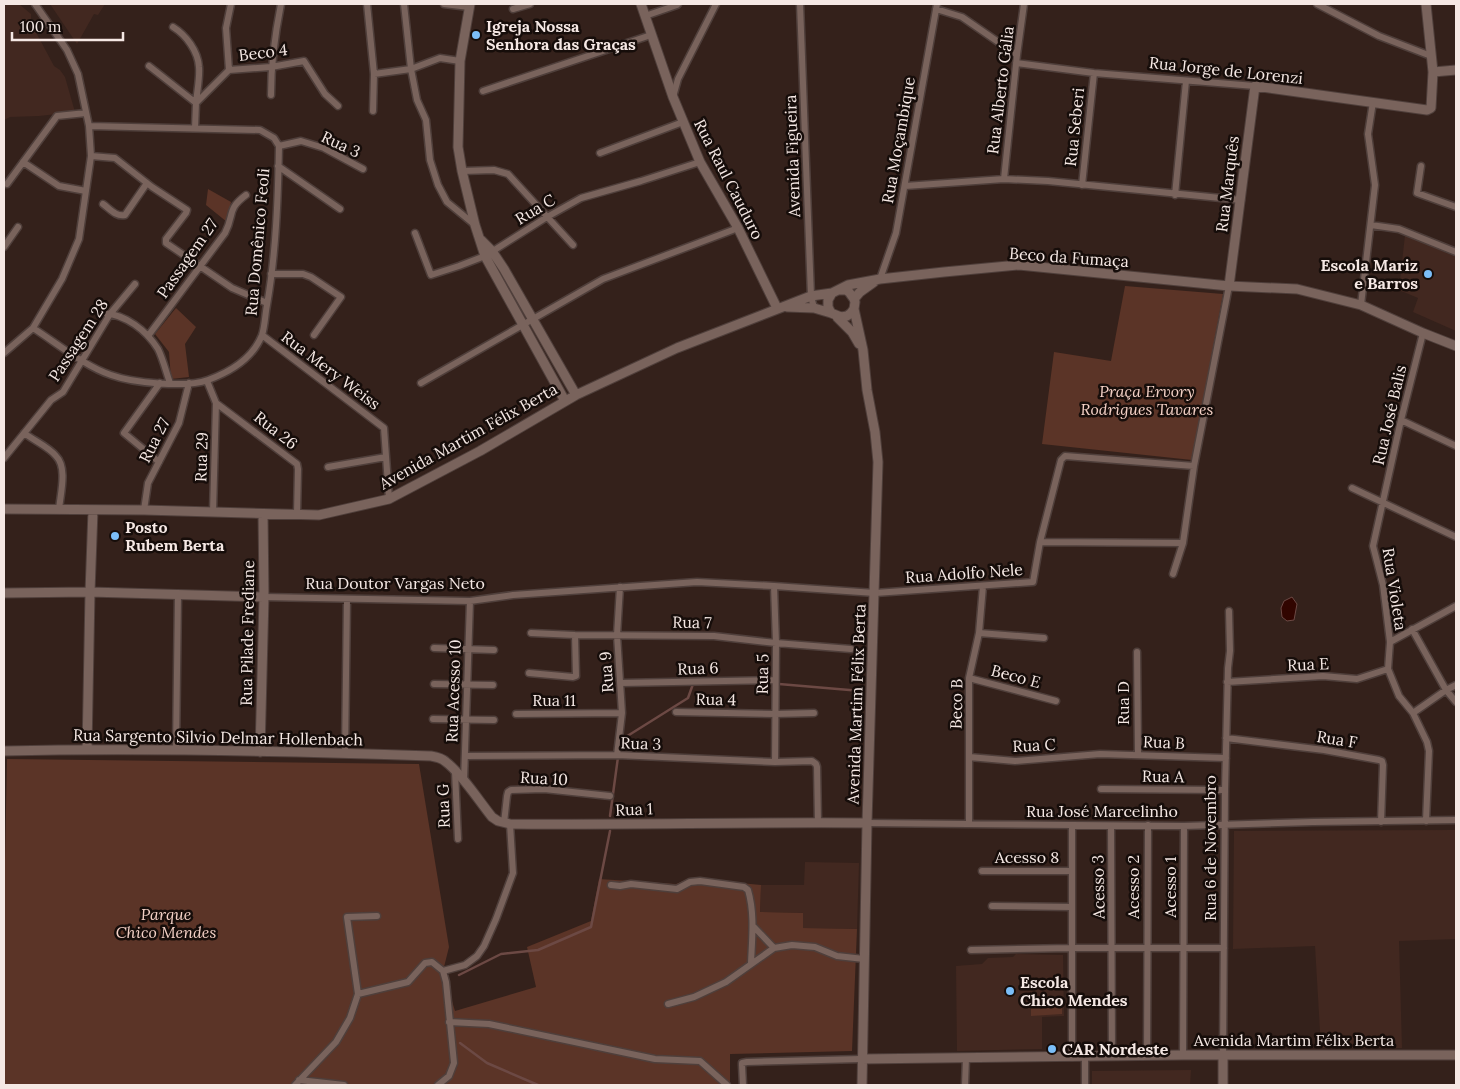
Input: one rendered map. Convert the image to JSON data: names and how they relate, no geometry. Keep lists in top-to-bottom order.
{
  "streets": {
    "street": [
      "Beco 4",
      "Rua Jorge de Lorenzi",
      "Rua Alberto Gália",
      "Rua Seberi",
      "Rua Moçambique",
      "Rua 3",
      "Avenida Figueira",
      "Rua Raul Cauduro",
      "Rua Marquês",
      "Rua C",
      "Rua Domênico Feoli",
      "Beco da Fumaça",
      "Passagem 27",
      "Passagem 28",
      "Rua Mery Weiss",
      "Rua José Balis",
      "Rua 26",
      "Avenida Martim Félix Berta",
      "Rua 27",
      "Rua 29",
      "Rua Adolfo Nele",
      "Rua Doutor Vargas Neto",
      "Rua Violeta",
      "Rua 7",
      "Rua Pilade Frediane",
      "Rua E",
      "Rua 6",
      "Rua 9",
      "Rua 5",
      "Beco E",
      "Rua Acesso 10",
      "Rua 4",
      "Rua 11",
      "Rua D",
      "Beco B",
      "Rua Sargento Silvio Delmar Hollenbach",
      "Rua F",
      "Rua B",
      "Rua A",
      "Rua 10",
      "Rua G",
      "Rua 1",
      "Rua José Marcelinho",
      "Rua 6 de Novembro",
      "Acesso 8",
      "Acesso 3",
      "Acesso 2",
      "Acesso 1"
    ]
  },
  "crossings": [
    ["Rua Jorge de Lorenzi", "Rua Alberto Gália"],
    ["Rua Jorge de Lorenzi", "Rua Seberi"],
    ["Rua Jorge de Lorenzi", "Rua Marquês"],
    ["Rua Moçambique", "Beco da Fumaça"],
    ["Rua 3", "Rua Domênico Feoli"],
    ["Rua 3", "Rua 9"],
    ["Rua 3", "Rua 5"],
    ["Rua 3", "Rua Acesso 10"],
    ["Rua 3", "Rua 1"],
    ["Avenida Figueira", "Avenida Martim Félix Berta"],
    ["Rua Raul Cauduro", "Rua C"],
    ["Rua Raul Cauduro", "Avenida Martim Félix Berta"],
    ["Rua Marquês", "Beco da Fumaça"],
    ["Rua C", "Beco B"],
    ["Rua C", "Rua B"],
    ["Rua Domênico Feoli", "Passagem 28"],
    ["Rua Domênico Feoli", "Rua Mery Weiss"],
    ["Rua Domênico Feoli", "Rua 27"],
    ["Beco da Fumaça", "Rua José Balis"],
    ["Beco da Fumaça", "Avenida Martim Félix Berta"],
    ["Rua José Balis", "Rua Violeta"],
    ["Rua 26", "Avenida Martim Félix Berta"],
    ["Rua 26", "Rua 29"],
    ["Avenida Martim Félix Berta", "Rua 27"],
    ["Avenida Martim Félix Berta", "Rua 29"],
    ["Avenida Martim Félix Berta", "Rua Adolfo Nele"],
    ["Avenida Martim Félix Berta", "Rua Doutor Vargas Neto"],
    ["Avenida Martim Félix Berta", "Rua Pilade Frediane"],
    ["Avenida Martim Félix Berta", "Rua 1"],
    ["Avenida Martim Félix Berta", "Rua José Marcelinho"],
    ["Avenida Martim Félix Berta", "Rua 6 de Novembro"],
    ["Avenida Martim Félix Berta", "Acesso 3"],
    ["Avenida Martim Félix Berta", "Acesso 2"],
    ["Avenida Martim Félix Berta", "Acesso 1"],
    ["Rua Adolfo Nele", "Rua Doutor Vargas Neto"],
    ["Rua Adolfo Nele", "Beco B"],
    ["Rua Doutor Vargas Neto", "Rua Pilade Frediane"],
    ["Rua Doutor Vargas Neto", "Rua 9"],
    ["Rua Doutor Vargas Neto", "Rua 5"],
    ["Rua Doutor Vargas Neto", "Rua Acesso 10"],
    ["Rua Violeta", "Rua E"],
    ["Rua Violeta", "Rua José Marcelinho"],
    ["Rua 7", "Rua 9"],
    ["Rua 7", "Rua 5"],
    ["Rua Pilade Frediane", "Rua Sargento Silvio Delmar Hollenbach"],
    ["Rua E", "Rua 6 de Novembro"],
    ["Rua 6", "Rua 9"],
    ["Rua 6", "Rua 5"],
    ["Rua 9", "Rua 11"],
    ["Rua 5", "Rua 4"],
    ["Beco E", "Beco B"],
    ["Rua D", "Rua B"],
    ["Beco B", "Rua José Marcelinho"],
    ["Rua Sargento Silvio Delmar Hollenbach", "Rua G"],
    ["Rua F", "Rua José Marcelinho"],
    ["Rua F", "Rua 6 de Novembro"],
    ["Rua B", "Rua 6 de Novembro"],
    ["Rua A", "Rua 6 de Novembro"],
    ["Rua 10", "Rua 1"],
    ["Rua 1", "Rua José Marcelinho"],
    ["Rua José Marcelinho", "Rua 6 de Novembro"],
    ["Rua José Marcelinho", "Acesso 3"],
    ["Rua José Marcelinho", "Acesso 2"],
    ["Rua José Marcelinho", "Acesso 1"]
  ],
  "parks": ["Praça Ervory Rodrigues Tavares", "Parque Chico Mendes"],
  "places": [
    "Igreja Nossa Senhora das Graças",
    "Escola Mariz e Barros",
    "Posto Rubem Berta",
    "Escola Chico Mendes",
    "CAR Nordeste"
  ],
  "scale_bar": "100 m"
}
